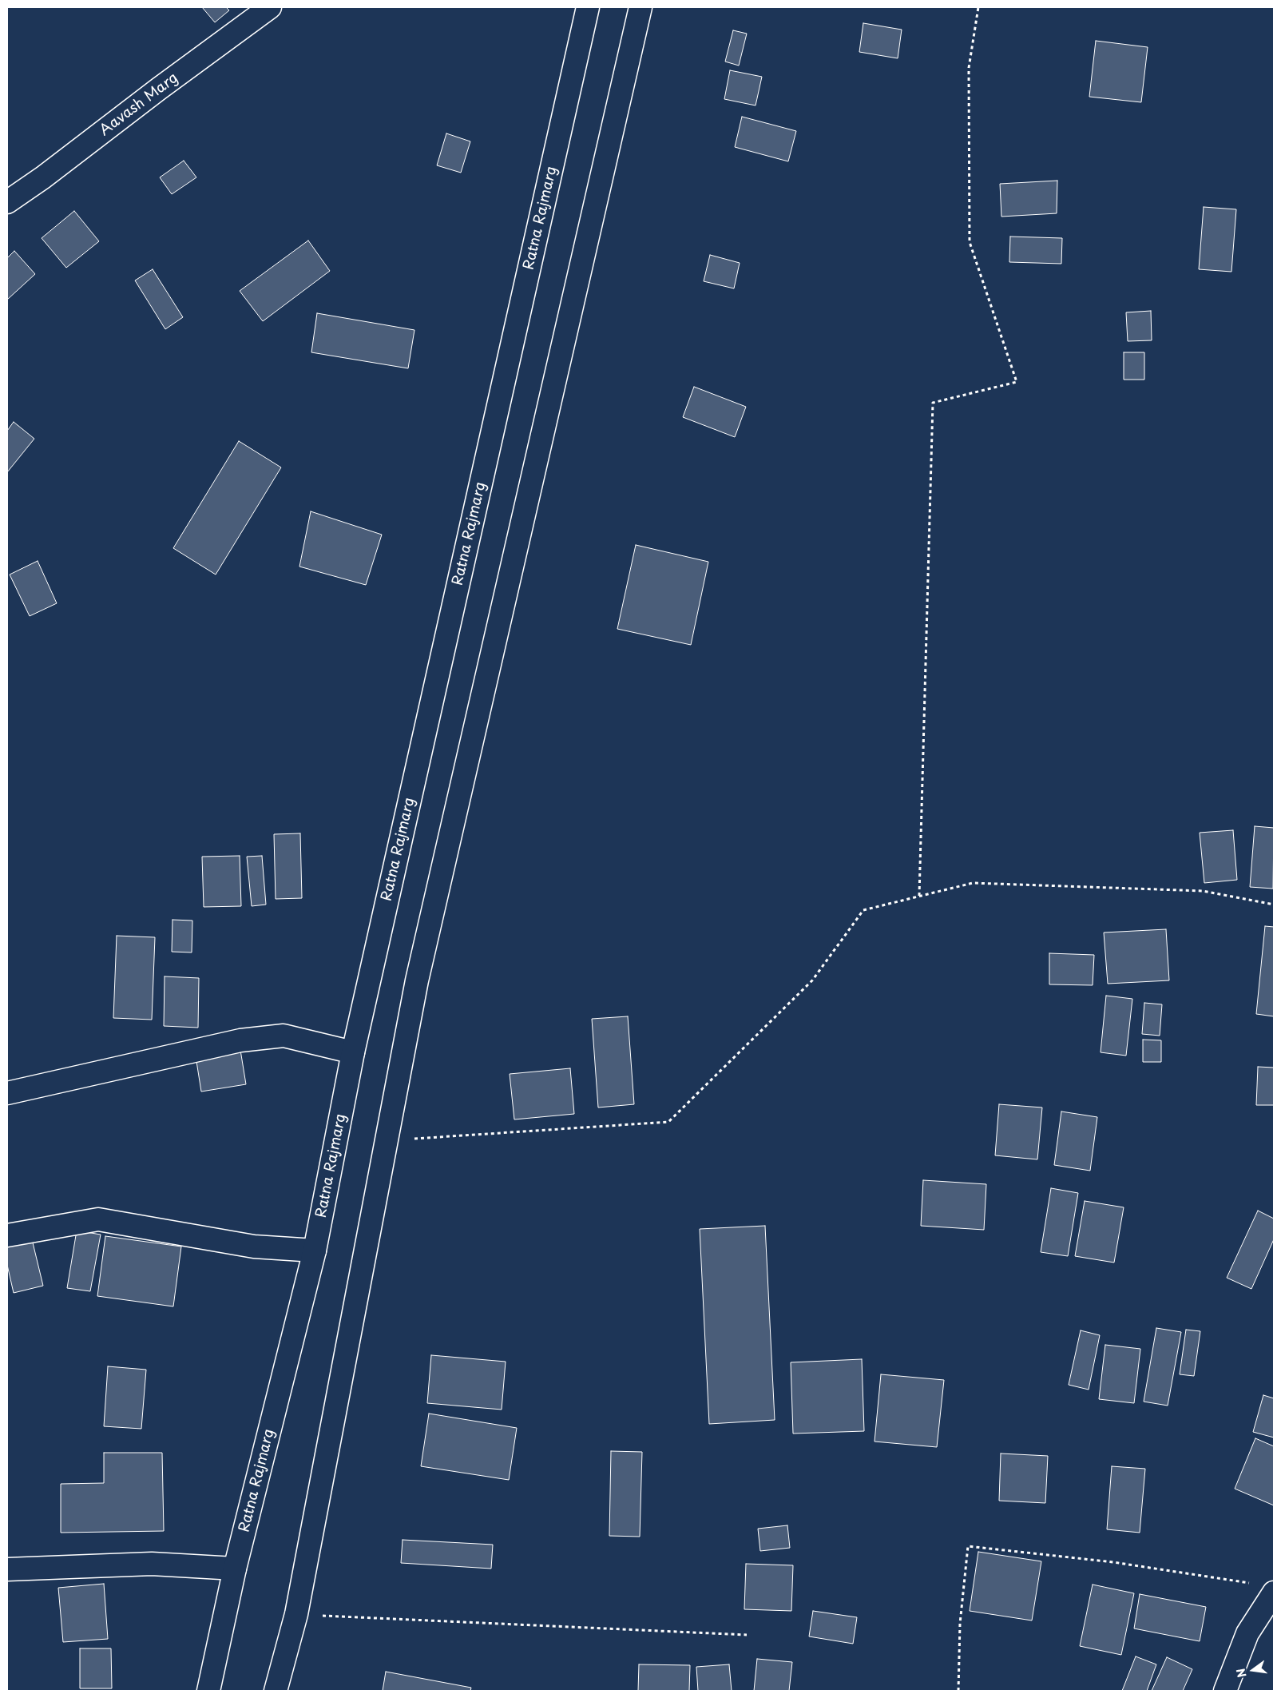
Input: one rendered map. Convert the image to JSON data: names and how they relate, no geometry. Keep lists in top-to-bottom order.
{
  "streets": {
    "main road": ["Aavash Marg", "Ratna Rajmarg"]
  },
  "north": "left"
}
